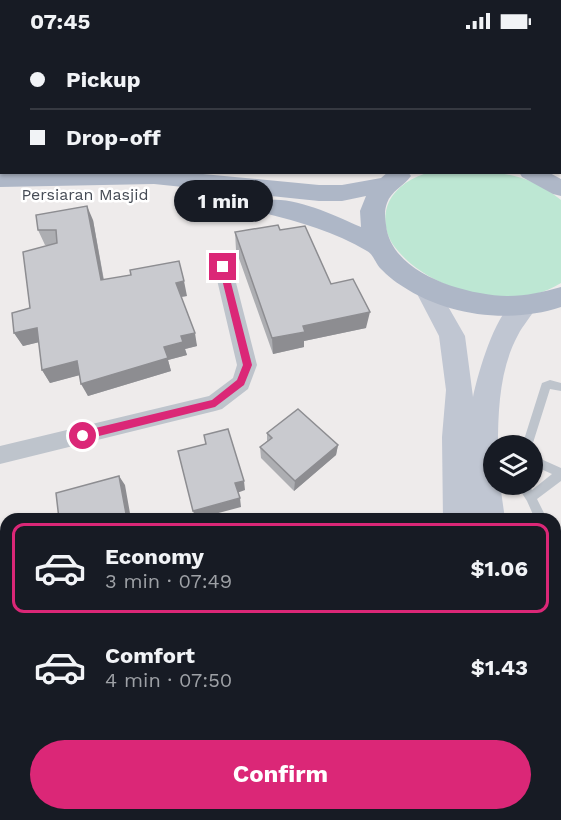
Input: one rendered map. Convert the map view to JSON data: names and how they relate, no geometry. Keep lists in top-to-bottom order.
{
  "streets": {
    "main road": ["Persiaran Masjid"]
  },
  "page": {
    "status": "07:45",
    "banner": ["Pickup", "Drop-off"],
    "bubble": "1 min",
    "list": [
      {
        "name": "Economy",
        "note": "3 min · 07:49",
        "value": "$1.06"
      },
      {
        "name": "Comfort",
        "note": "4 min · 07:50",
        "value": "$1.43"
      }
    ],
    "buttons": "Confirm"
  }
}
